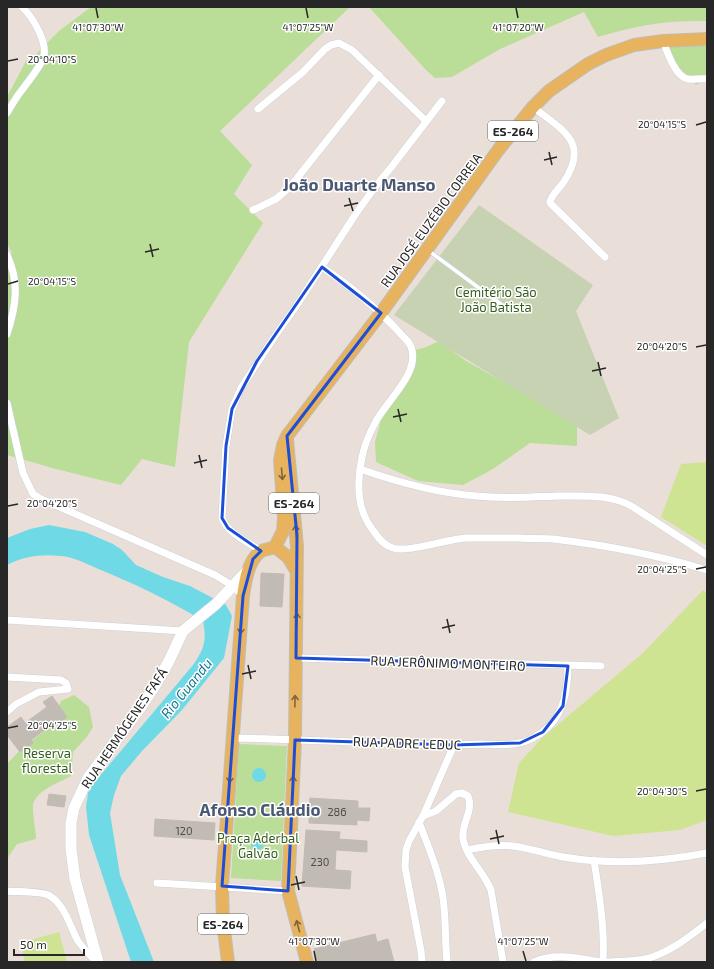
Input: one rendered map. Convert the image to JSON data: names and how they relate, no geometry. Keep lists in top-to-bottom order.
{
  "streets": {
    "main road": ["ES-264", "RUA JOSÉ EUZÉBIO CORREIA"],
    "street": ["RUA JERÔNIMO MONTEIRO", "RUA HERMÓGENES FAFÁ", "RUA PADRE LEDUC"]
  },
  "crossings": [
    ["ES-264", "RUA JOSÉ EUZÉBIO CORREIA"],
    ["ES-264", "RUA JERÔNIMO MONTEIRO"],
    ["ES-264", "RUA HERMÓGENES FAFÁ"],
    ["ES-264", "RUA PADRE LEDUC"],
    ["RUA JERÔNIMO MONTEIRO", "RUA PADRE LEDUC"]
  ],
  "districts": ["João Duarte Manso", "Afonso Cláudio"],
  "water": ["Rio Guandu"],
  "parks": ["Cemitério São João Batista", "Reserva florestal", "Praça Aderbal Galvão"],
  "house_numbers": ["286", "120", "230"],
  "scale_bar": "50 m",
  "coordinates": [
    "41°07'30\"W",
    "41°07'25\"W",
    "41°07'20\"W",
    "20°04'10\"S",
    "20°04'15\"S",
    "20°04'20\"S",
    "20°04'25\"S",
    "20°04'30\"S"
  ]
}
